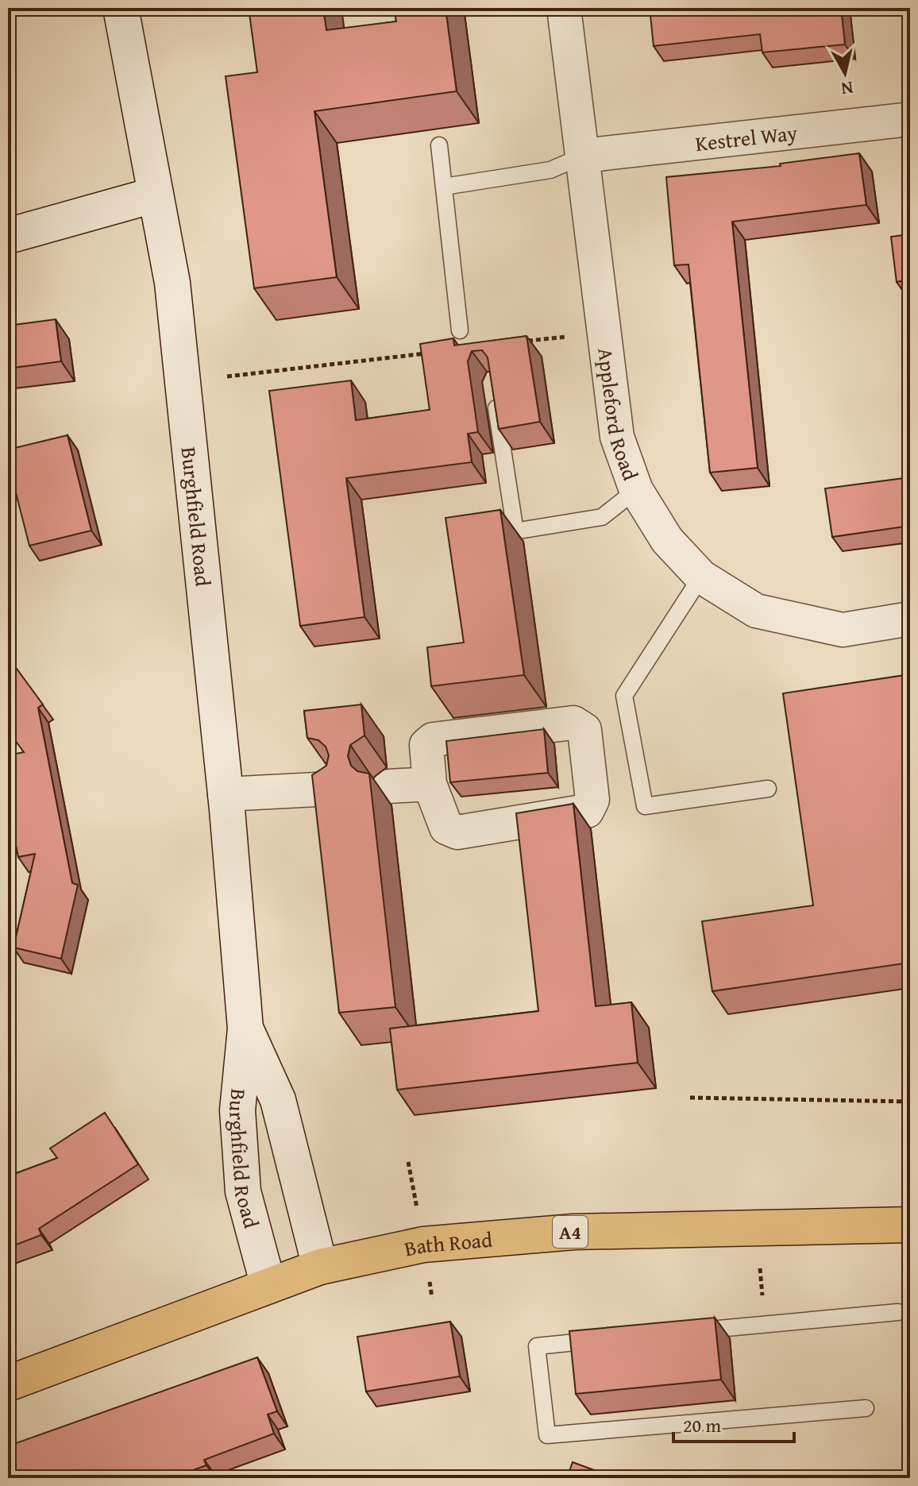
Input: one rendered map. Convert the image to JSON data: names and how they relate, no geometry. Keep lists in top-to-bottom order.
{
  "streets": {
    "main road": ["A4", "Bath Road"],
    "street": ["Kestrel Way", "Appleford Road", "Burghfield Road"]
  },
  "crossings": [
    ["Kestrel Way", "Appleford Road"],
    ["Burghfield Road", "Bath Road"]
  ],
  "scale_bar": "20 m",
  "north": "bottom"
}
